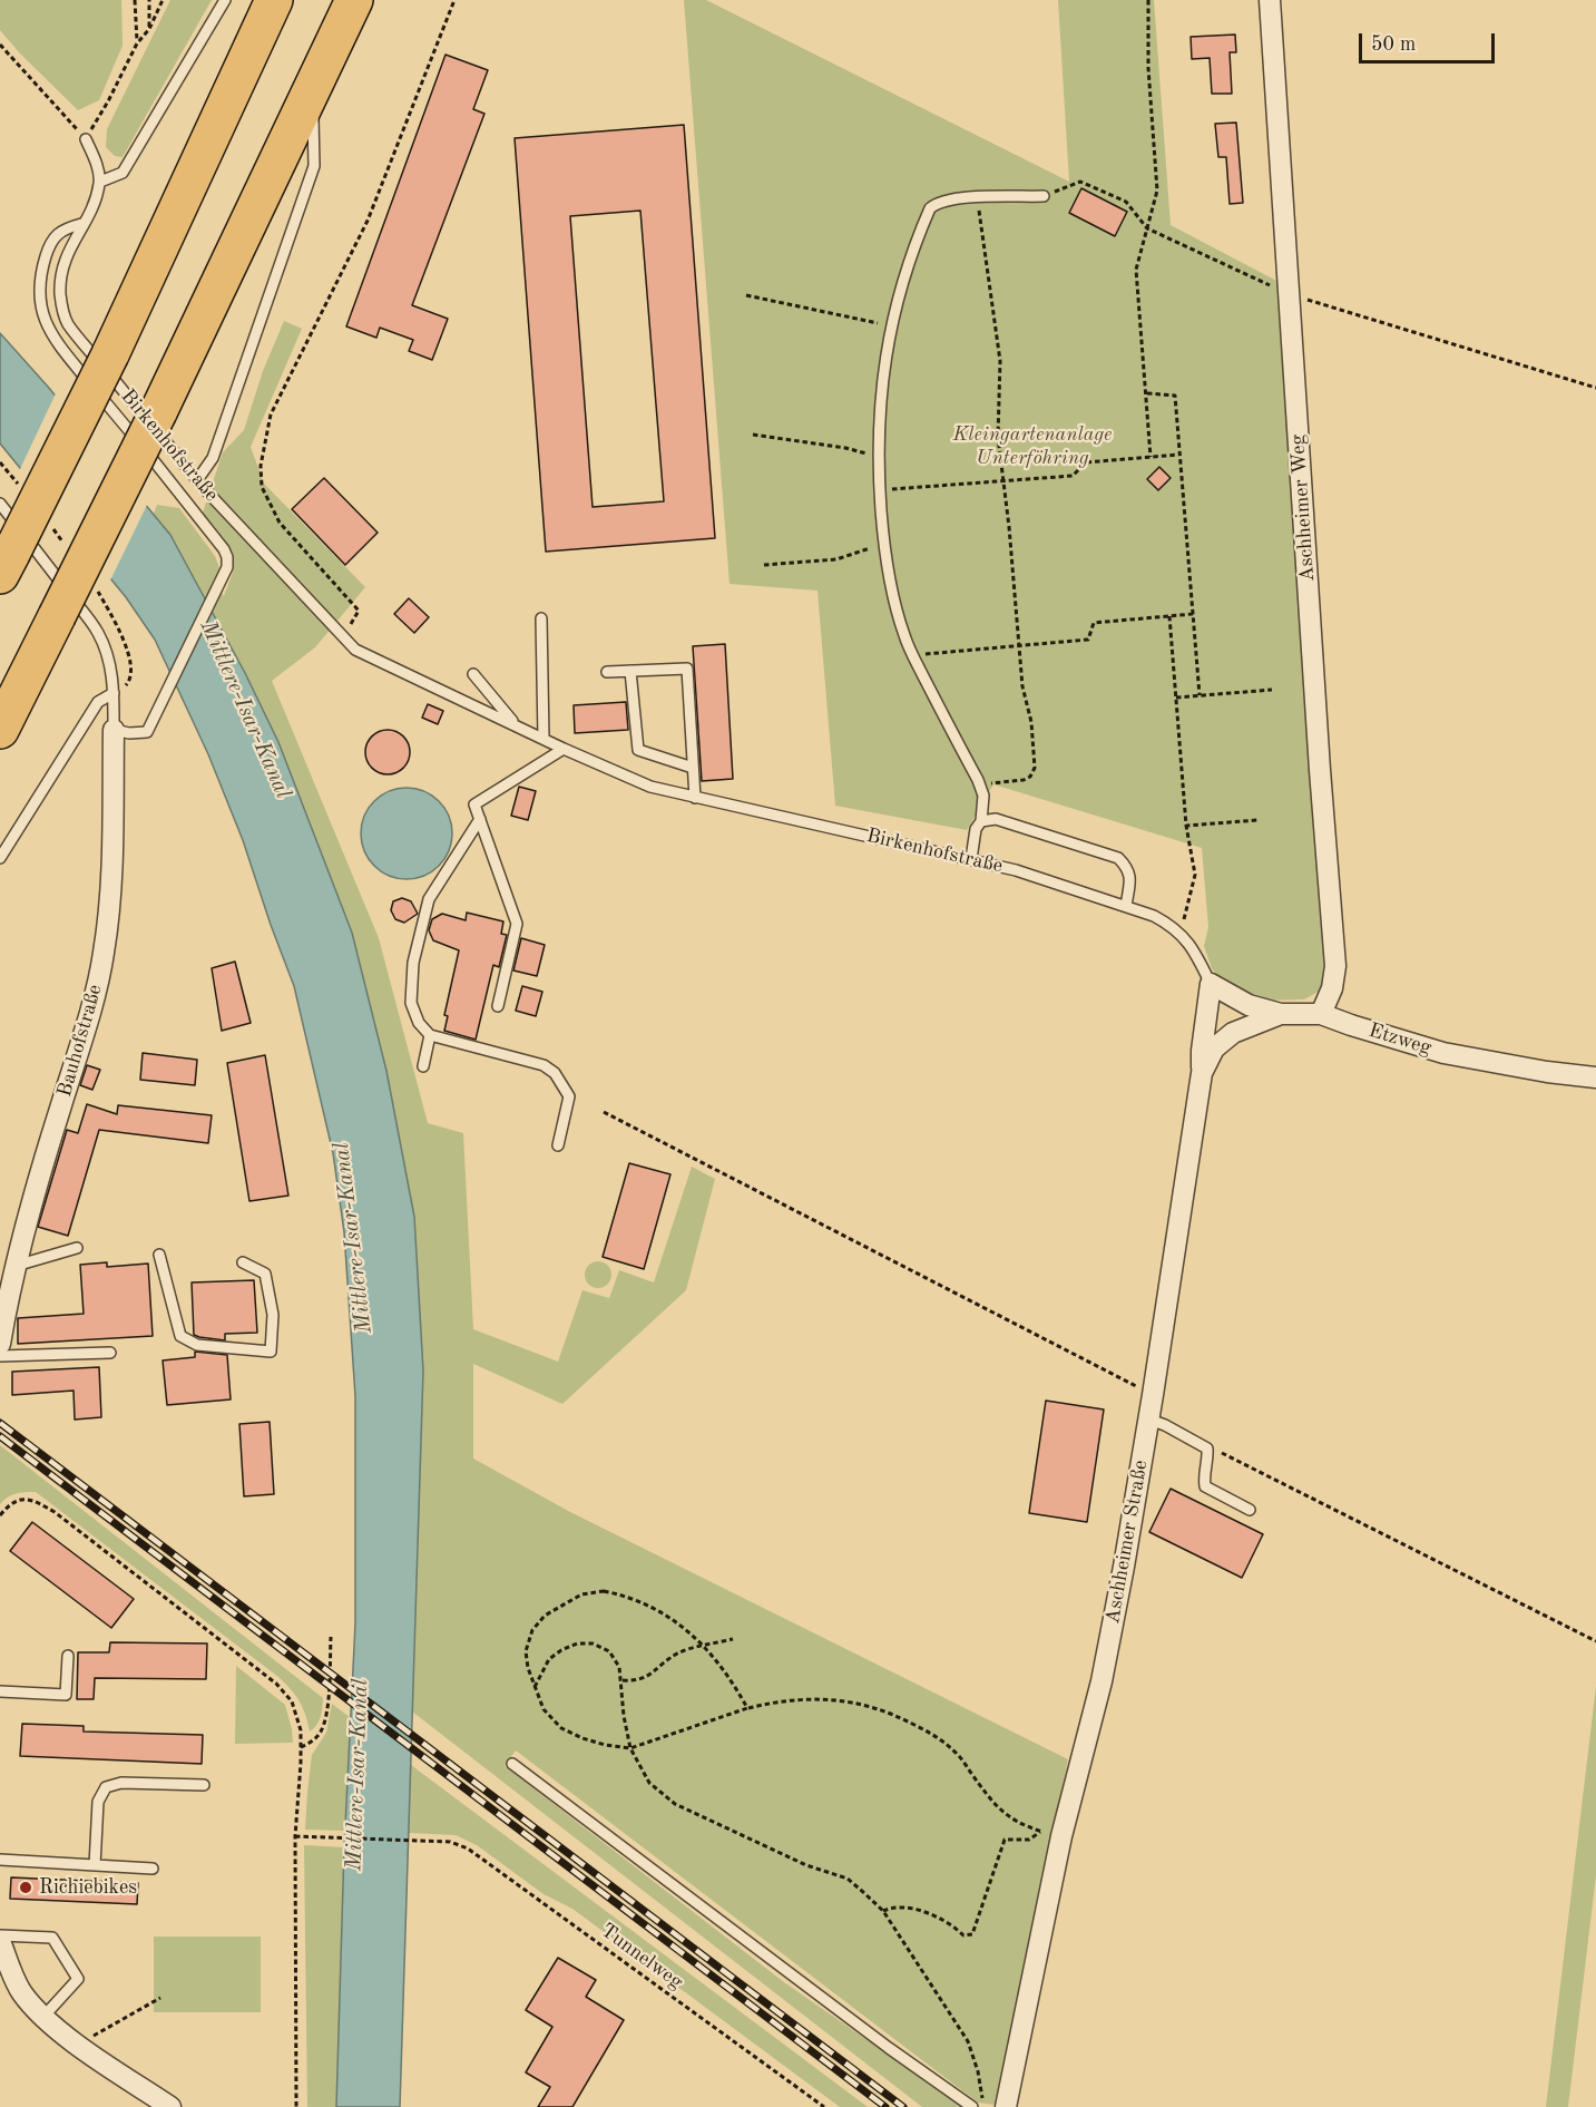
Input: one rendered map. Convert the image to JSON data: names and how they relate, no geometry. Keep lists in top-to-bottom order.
{
  "streets": {
    "street": [
      "Aschheimer Weg",
      "Etzweg",
      "Bauhofstraße",
      "Aschheimer Straße"
    ],
    "lane": ["Birkenhofstraße"],
    "path": ["Tunnelweg"]
  },
  "crossings": [
    ["Birkenhofstraße", "Etzweg"],
    ["Aschheimer Weg", "Etzweg"],
    ["Etzweg", "Aschheimer Straße"]
  ],
  "water": ["Mittlere-Isar-Kanal"],
  "parks": ["Kleingartenanlage Unterföhring"],
  "places": ["Richiebikes"],
  "scale_bar": "50 m"
}
